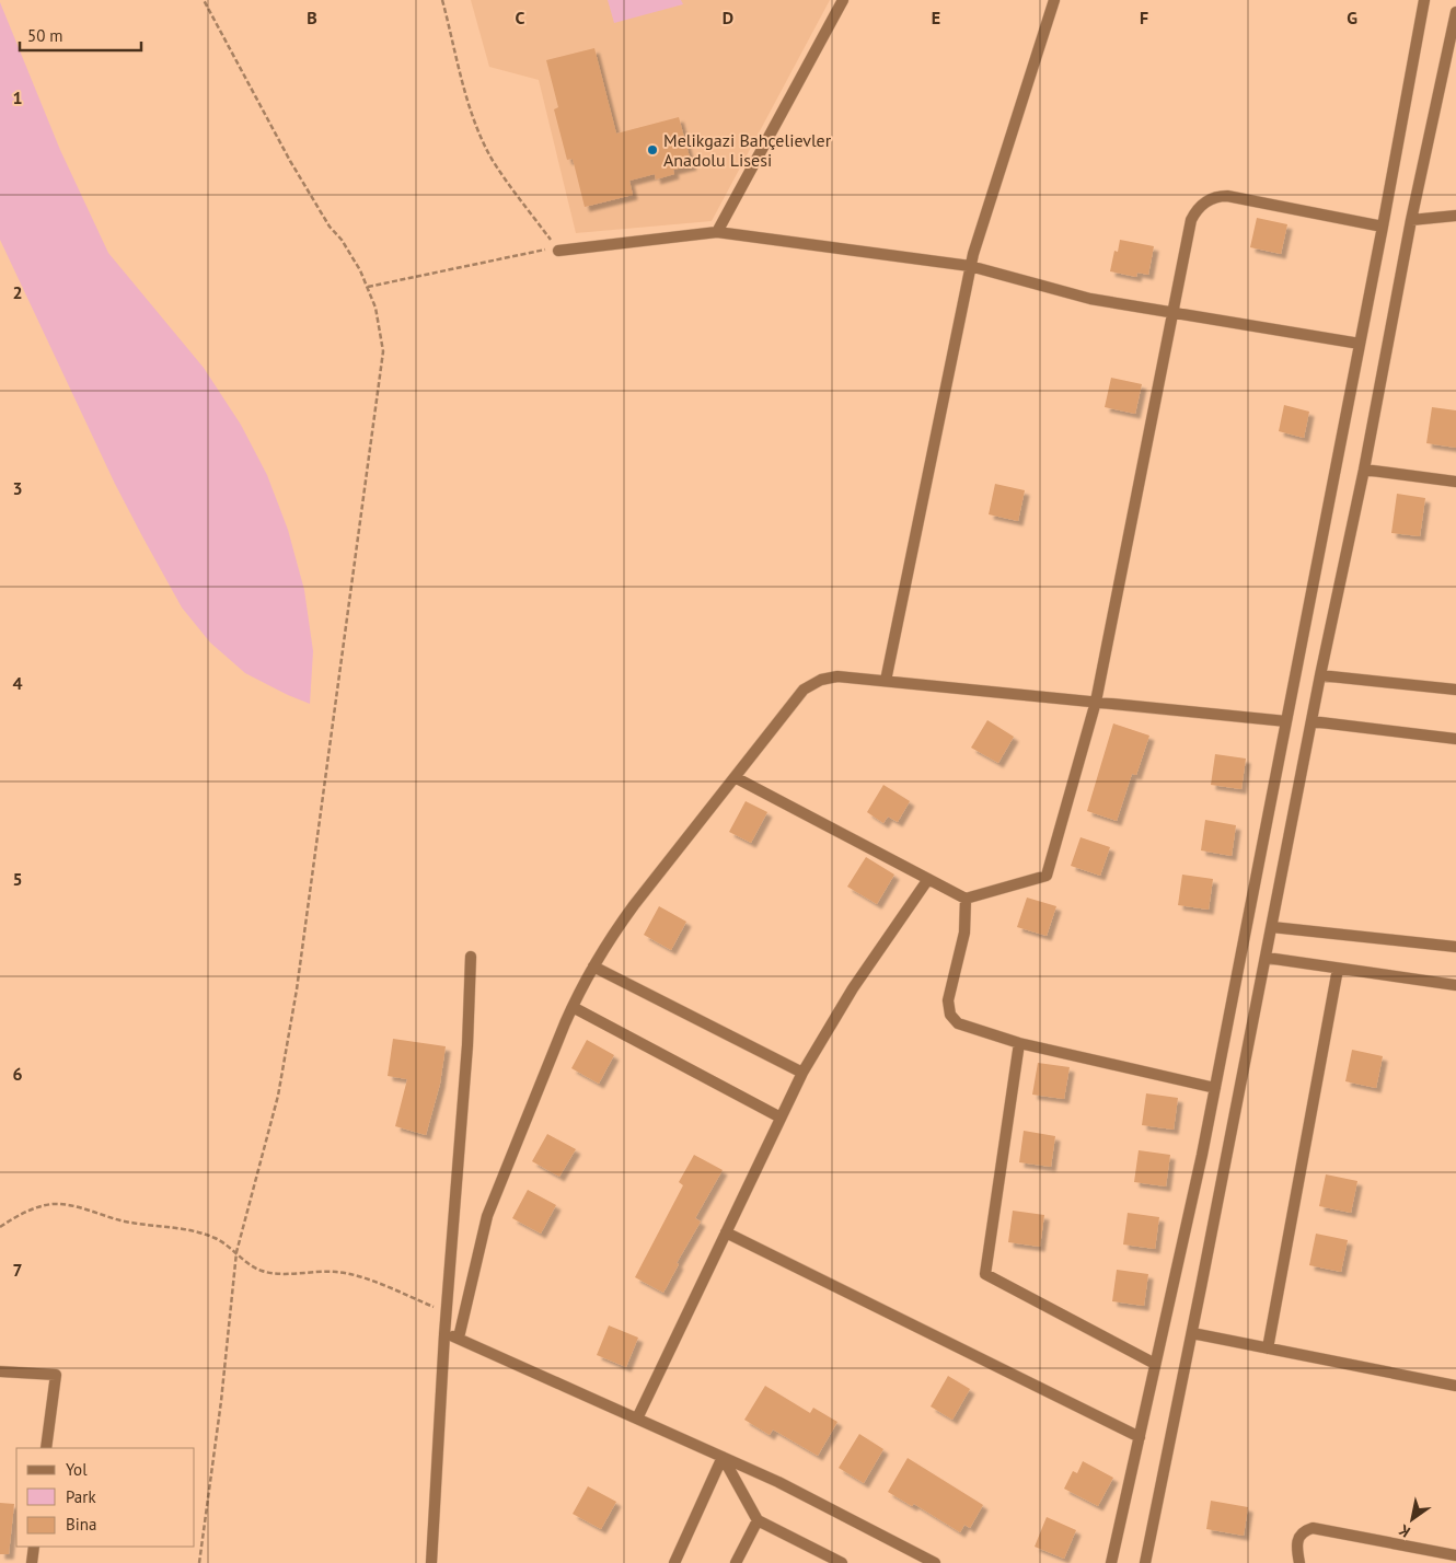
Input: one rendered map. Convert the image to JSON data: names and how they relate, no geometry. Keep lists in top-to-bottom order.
{
  "places": ["Melikgazi Bahçelievler Anadolu Lisesi"],
  "legend": ["Yol", "Park", "Bina"],
  "scale_bar": "50 m",
  "north": "bottom left",
  "grid": {
    "columns": [
      "B",
      "C",
      "D",
      "E",
      "F",
      "G"
    ],
    "rows": [
      "1",
      "2",
      "3",
      "4",
      "5",
      "6",
      "7"
    ]
  }
}
